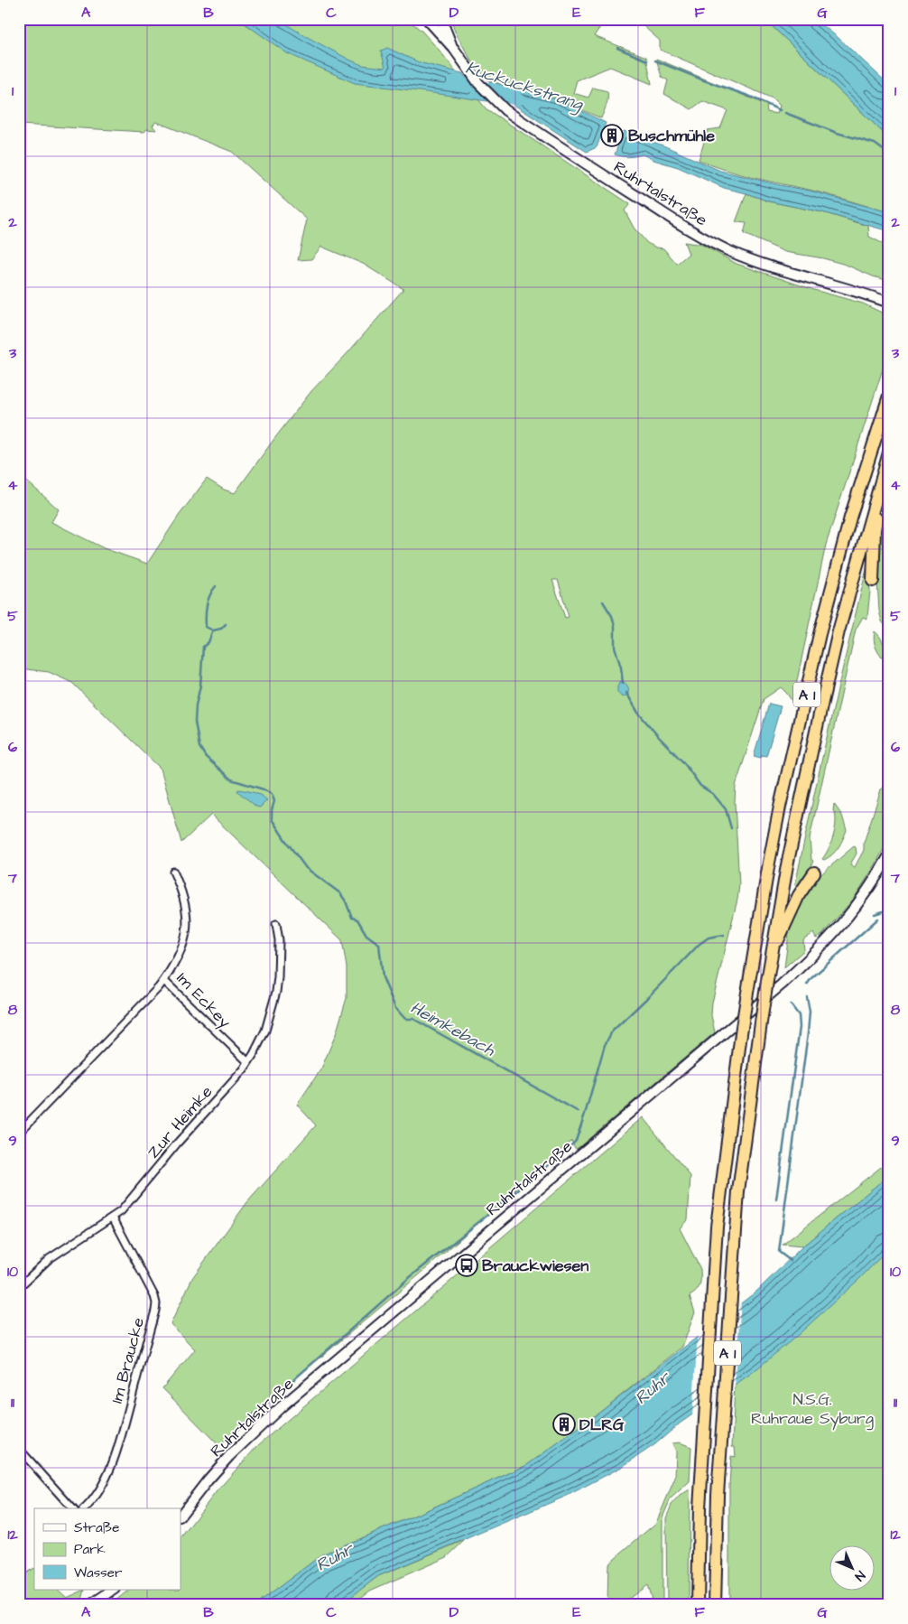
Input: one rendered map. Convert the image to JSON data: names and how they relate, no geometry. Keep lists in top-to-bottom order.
{
  "streets": {
    "highway": ["A 1"],
    "main road": ["Ruhrtalstraße"],
    "street": ["Im Eckey", "Zur Heimke", "Im Braucke"]
  },
  "crossings": [
    ["Im Eckey", "Zur Heimke"],
    ["Zur Heimke", "Im Braucke"]
  ],
  "water": ["Kuckuckstrang", "Heimkebach", "Ruhr"],
  "parks": ["N.S.G. Ruhraue Syburg"],
  "places": {
    "building": ["Buschmühle", "DLRG"],
    "bus stop": ["Brauckwiesen"]
  },
  "legend": ["Straße", "Park", "Wasser"],
  "north": "bottom right",
  "grid": {
    "columns": [
      "A",
      "B",
      "C",
      "D",
      "E",
      "F",
      "G"
    ],
    "rows": [
      "1",
      "2",
      "3",
      "4",
      "5",
      "6",
      "7",
      "8",
      "9",
      "10",
      "11",
      "12"
    ]
  }
}
